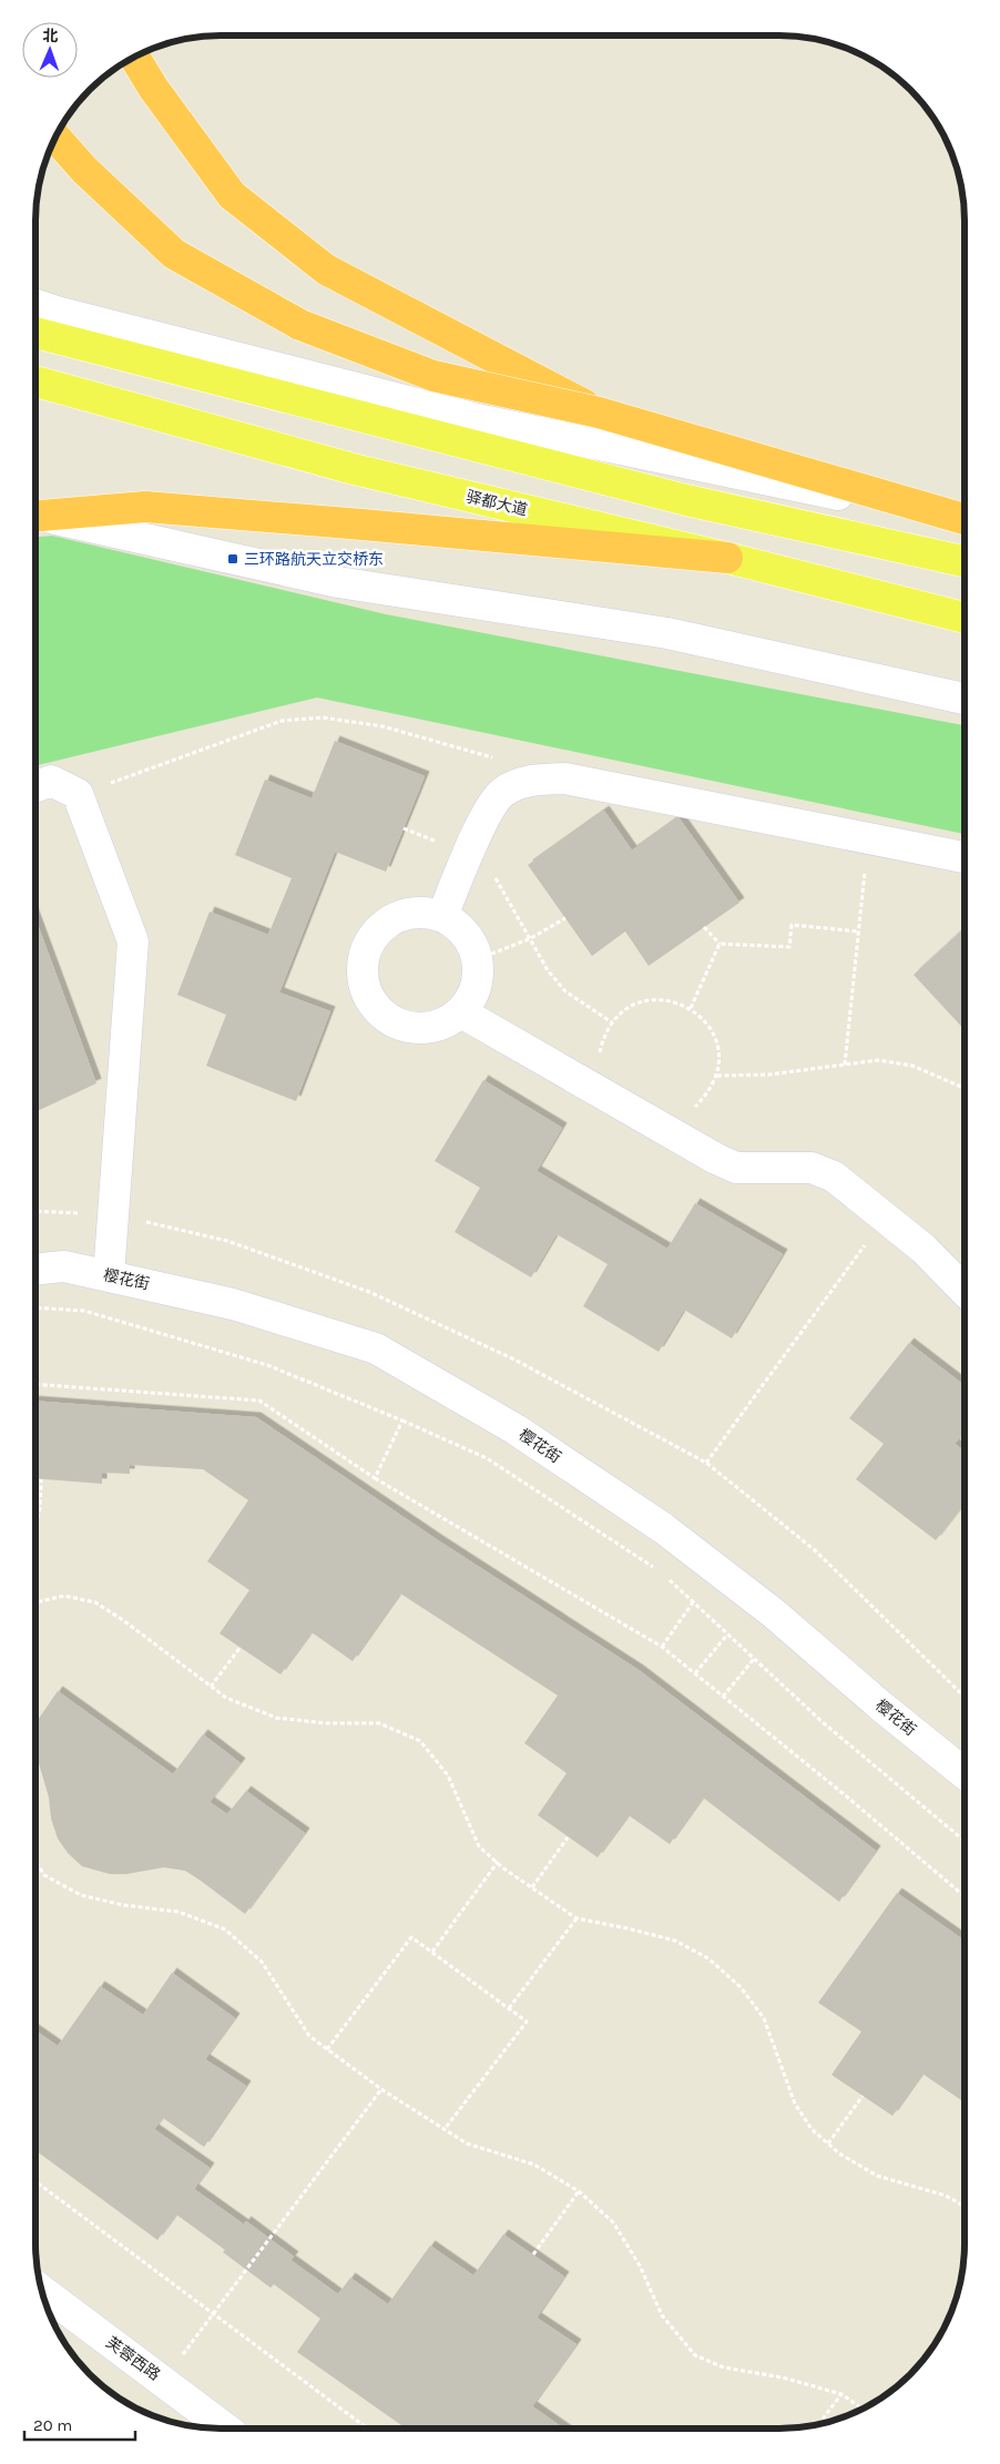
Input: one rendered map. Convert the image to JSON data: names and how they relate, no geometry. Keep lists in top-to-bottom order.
{
  "streets": {
    "main road": ["驿都大道"],
    "street": ["樱花街", "芙蓉西路"]
  },
  "places": {
    "transit": ["三环路航天立交桥东"]
  },
  "scale_bar": "20 m",
  "north": "top"
}
